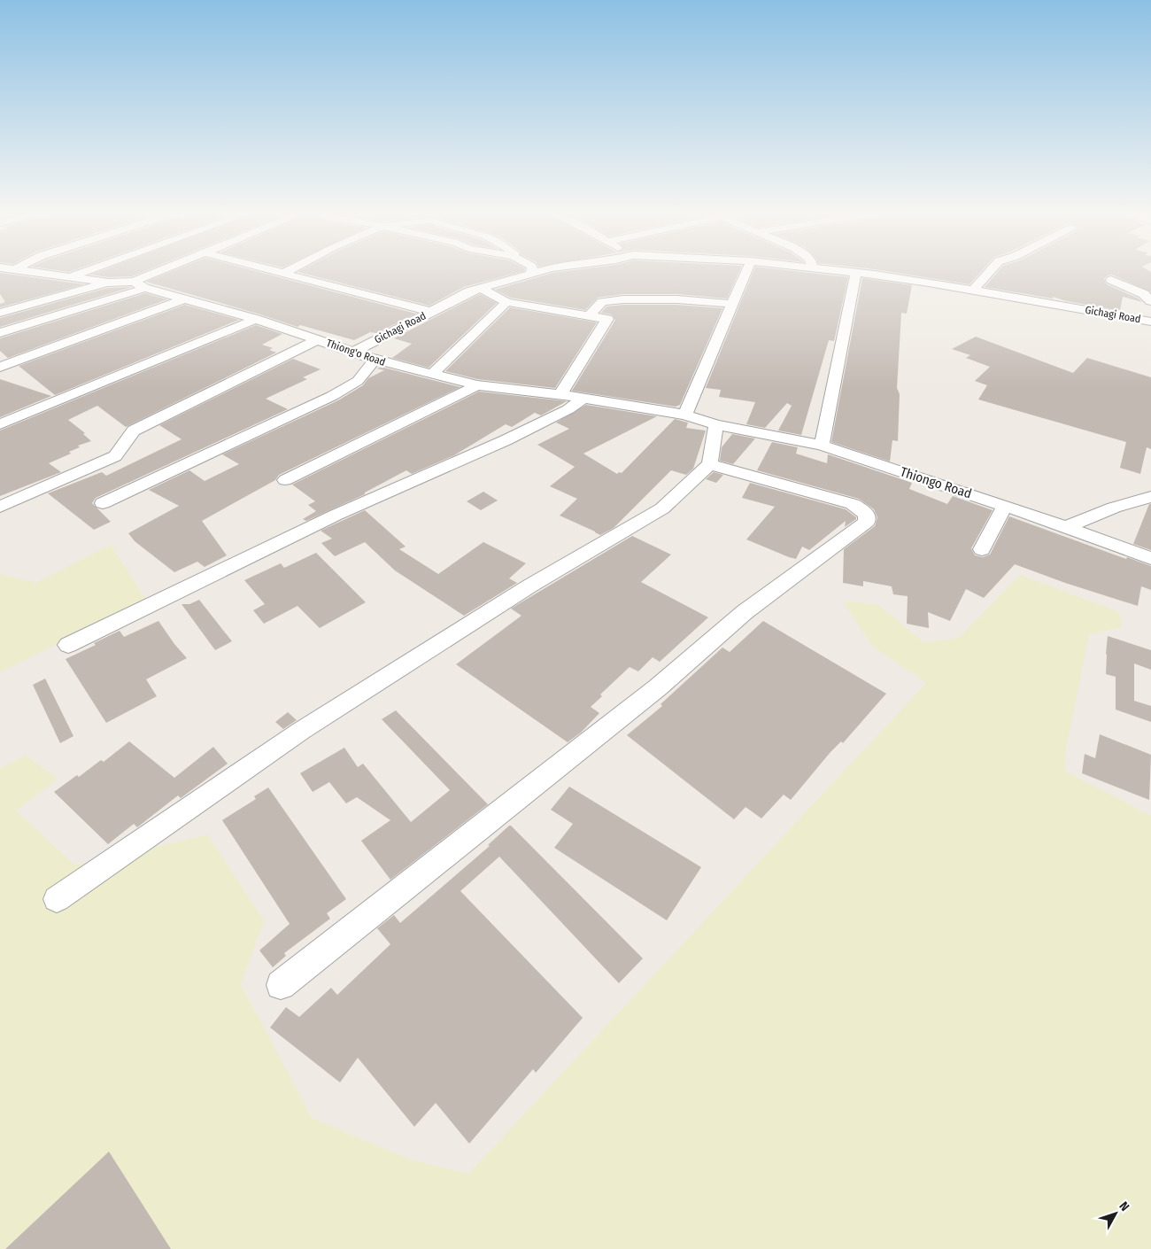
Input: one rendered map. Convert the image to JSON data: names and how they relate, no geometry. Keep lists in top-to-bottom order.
{
  "streets": {
    "street": ["Gichagi Road", "Thiong'o Road", "Thiongo Road"]
  },
  "crossings": [
    ["Gichagi Road", "Thiong'o Road"],
    ["Thiong'o Road", "Thiongo Road"]
  ],
  "north": "top right"
}
